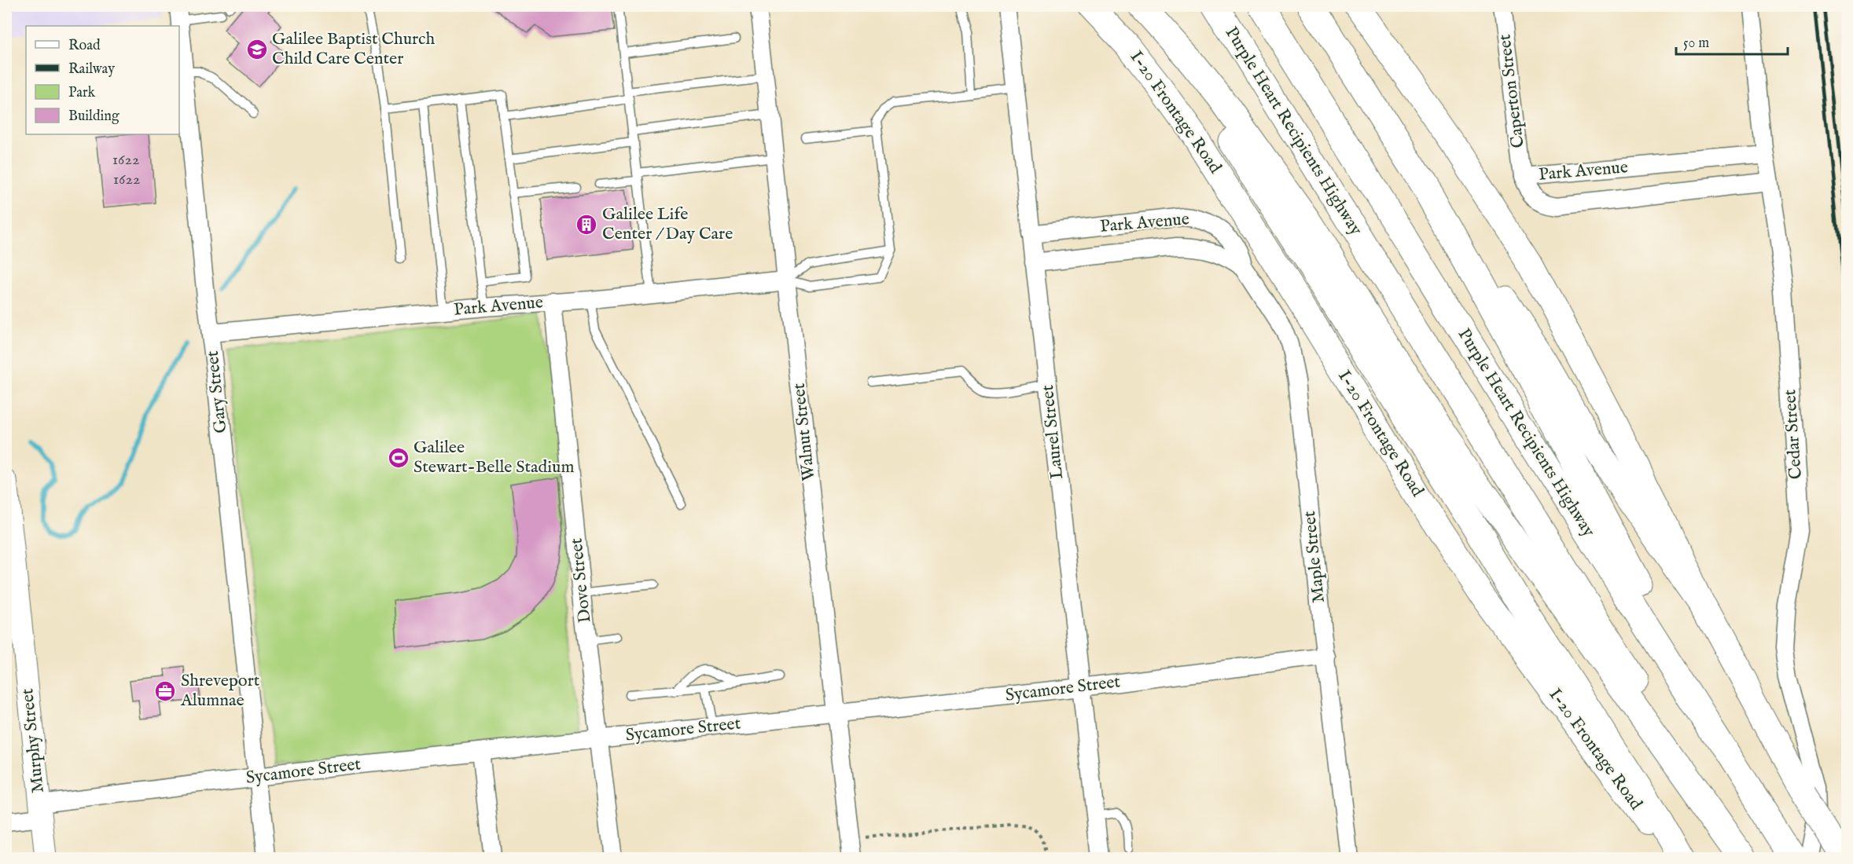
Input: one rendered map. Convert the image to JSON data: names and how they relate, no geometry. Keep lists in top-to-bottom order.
{
  "streets": {
    "highway": ["Purple Heart Recipients Highway"],
    "main road": ["I-20 Frontage Road"],
    "street": [
      "Caperton Street",
      "Park Avenue",
      "Gary Street",
      "Walnut Street",
      "Laurel Street",
      "Cedar Street",
      "Maple Street",
      "Dove Street",
      "Sycamore Street",
      "Murphy Street"
    ]
  },
  "crossings": [
    ["Caperton Street", "Park Avenue"],
    ["Park Avenue", "Gary Street"],
    ["Park Avenue", "Walnut Street"],
    ["Park Avenue", "Laurel Street"],
    ["Park Avenue", "Cedar Street"],
    ["Park Avenue", "Maple Street"],
    ["Park Avenue", "Dove Street"],
    ["Gary Street", "Sycamore Street"],
    ["Walnut Street", "Sycamore Street"],
    ["Laurel Street", "Sycamore Street"],
    ["Maple Street", "Sycamore Street"],
    ["Dove Street", "Sycamore Street"],
    ["Sycamore Street", "Murphy Street"]
  ],
  "places": {
    "school or university": ["Galilee Baptist Church Child Care Center"],
    "building": ["Galilee Life Center / Day Care"],
    "sports": ["Galilee Stewart-Belle Stadium"],
    "office": ["Shreveport Alumnae"]
  },
  "house_numbers": ["1622", "1622"],
  "legend": [
    "Road",
    "Railway",
    "Park",
    "Building"
  ],
  "scale_bar": "50 m"
}
